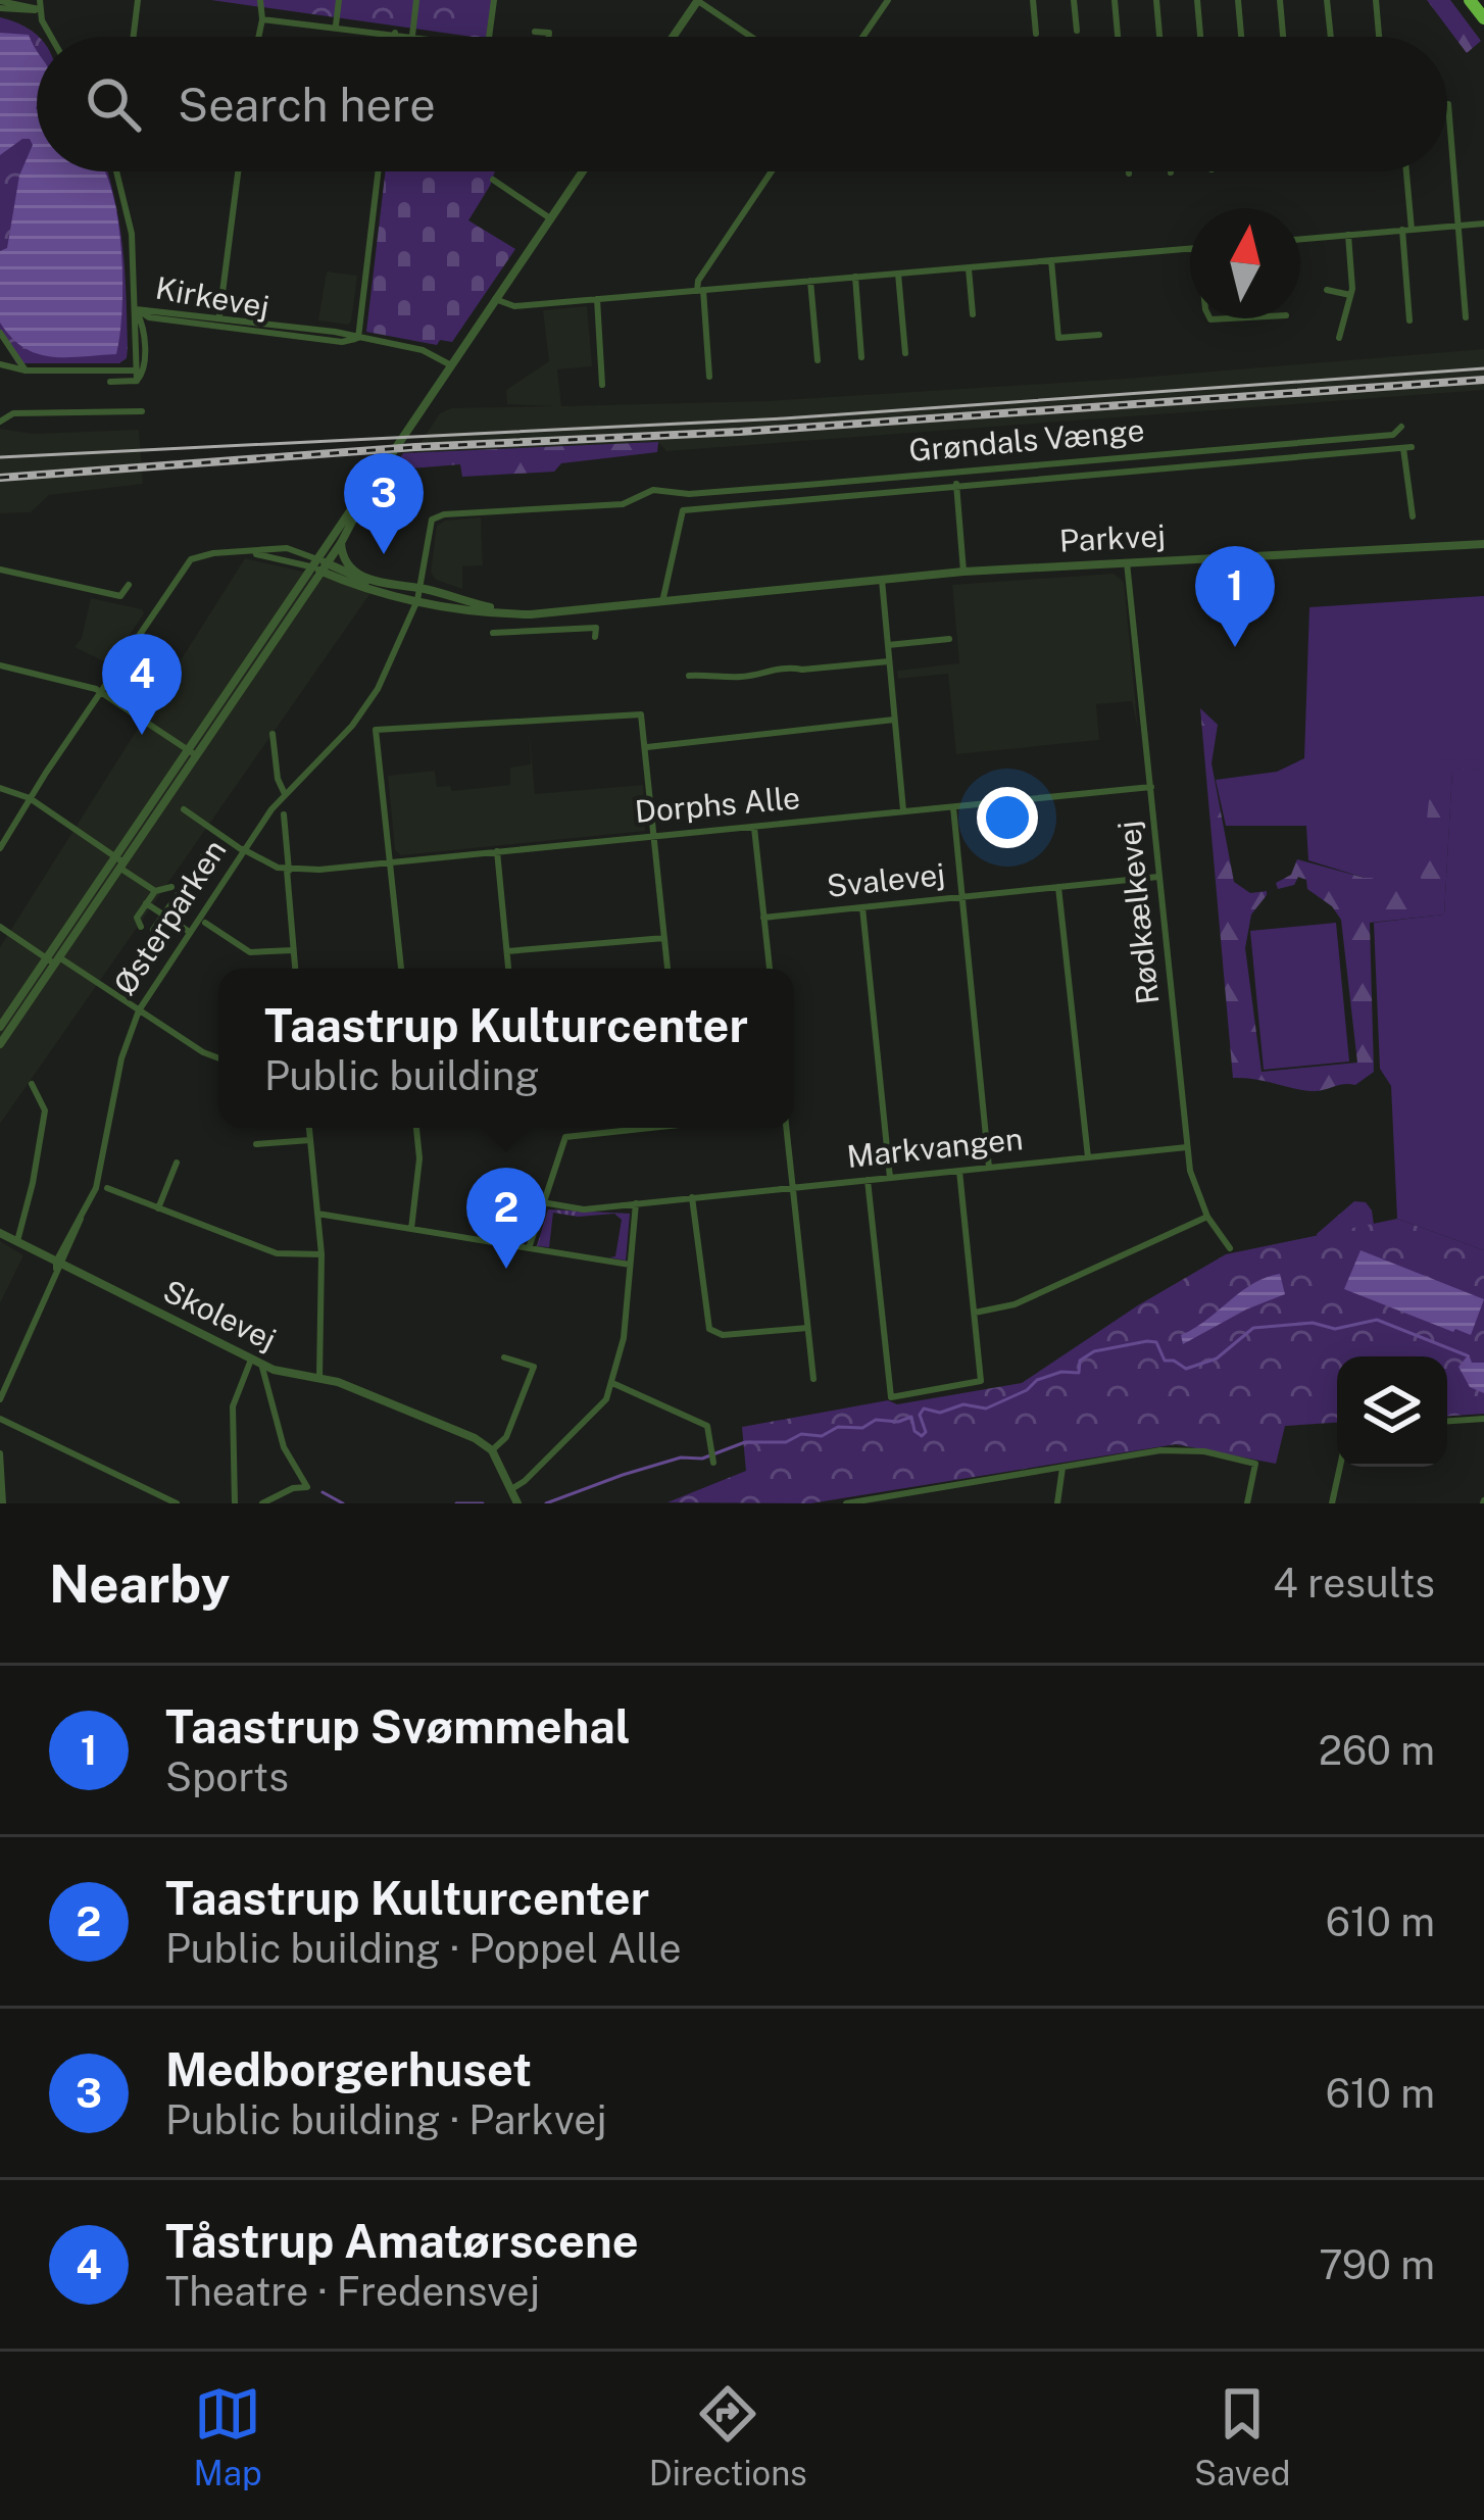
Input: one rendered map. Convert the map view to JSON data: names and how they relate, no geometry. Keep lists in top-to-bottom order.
{
  "streets": {
    "street": [
      "Kirkevej",
      "Grøndals Vænge",
      "Parkvej",
      "Dorphs Alle",
      "Svalevej",
      "Rødkælkevej",
      "Østerparken",
      "Markvangen",
      "Skolevej"
    ]
  },
  "crossings": [
    ["Grøndals Vænge", "Parkvej"],
    ["Grøndals Vænge", "Østerparken"],
    ["Parkvej", "Rødkælkevej"],
    ["Parkvej", "Østerparken"],
    ["Dorphs Alle", "Rødkælkevej"],
    ["Dorphs Alle", "Østerparken"],
    ["Svalevej", "Rødkælkevej"],
    ["Rødkælkevej", "Markvangen"],
    ["Østerparken", "Skolevej"]
  ],
  "north": "top",
  "page": {
    "search": "Search here",
    "pins": [
      "3",
      "1",
      "4",
      "2"
    ],
    "popup": ["Taastrup Kulturcenter", "Public building"],
    "heading": ["Nearby", "4 results"],
    "list": [
      {
        "mark": "1",
        "name": "Taastrup Svømmehal",
        "note": "Sports",
        "value": "260 m"
      },
      {
        "mark": "2",
        "name": "Taastrup Kulturcenter",
        "note": "Public building · Poppel Alle",
        "value": "610 m"
      },
      {
        "mark": "3",
        "name": "Medborgerhuset",
        "note": "Public building · Parkvej",
        "value": "610 m"
      },
      {
        "mark": "4",
        "name": "Tåstrup Amatørscene",
        "note": "Theatre · Fredensvej",
        "value": "790 m"
      }
    ],
    "nav": ["Map", "Directions", "Saved"]
  }
}
